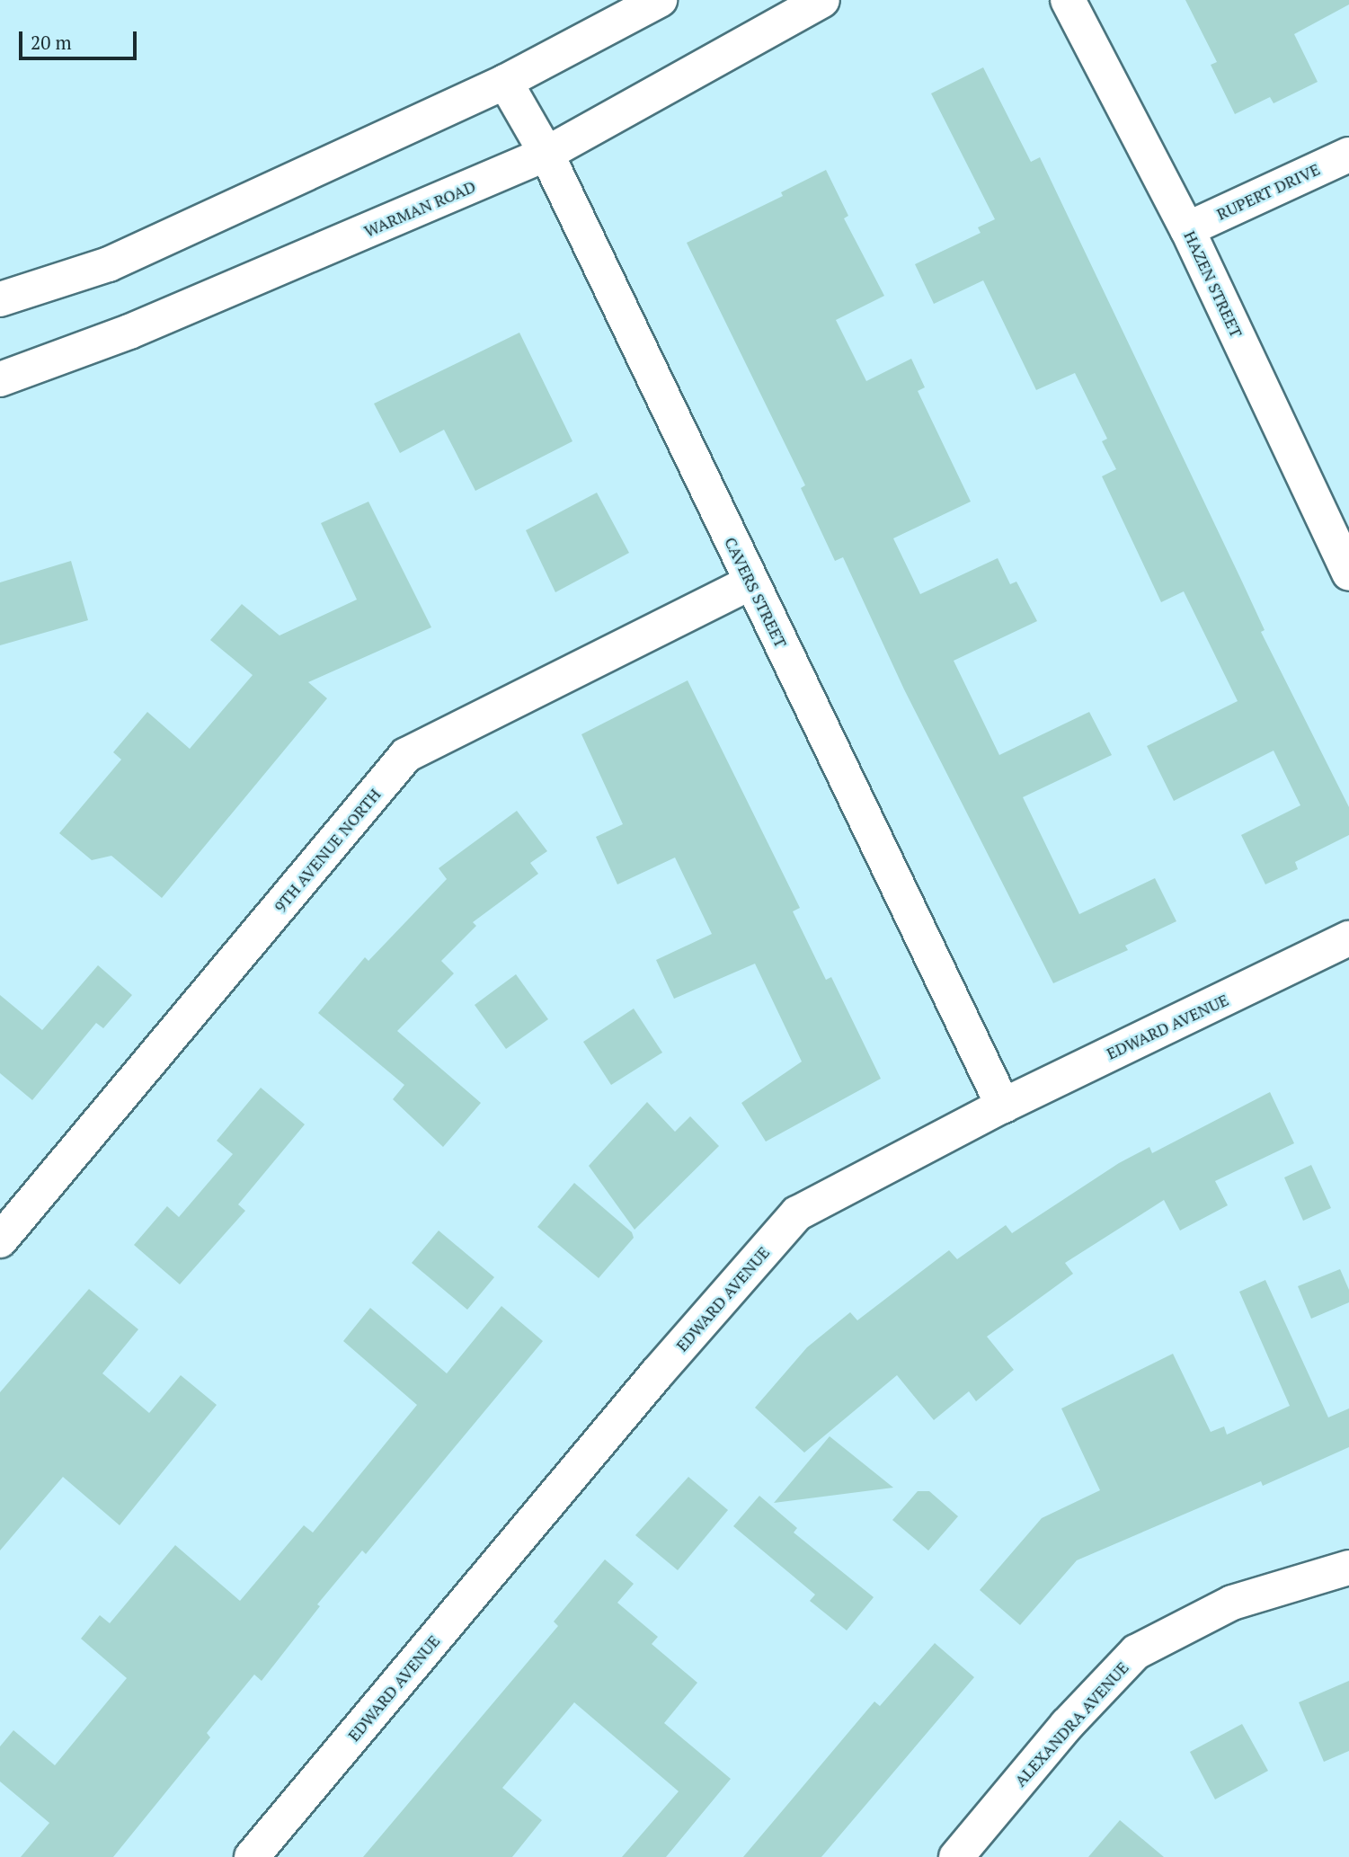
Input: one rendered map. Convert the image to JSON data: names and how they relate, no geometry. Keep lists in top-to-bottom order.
{
  "streets": {
    "street": [
      "RUPERT DRIVE",
      "WARMAN ROAD",
      "HAZEN STREET",
      "CAVERS STREET",
      "9TH AVENUE NORTH",
      "EDWARD AVENUE",
      "ALEXANDRA AVENUE"
    ]
  },
  "crossings": [
    ["RUPERT DRIVE", "HAZEN STREET"],
    ["WARMAN ROAD", "CAVERS STREET"],
    ["CAVERS STREET", "9TH AVENUE NORTH"],
    ["CAVERS STREET", "EDWARD AVENUE"]
  ],
  "scale_bar": "20 m"
}
